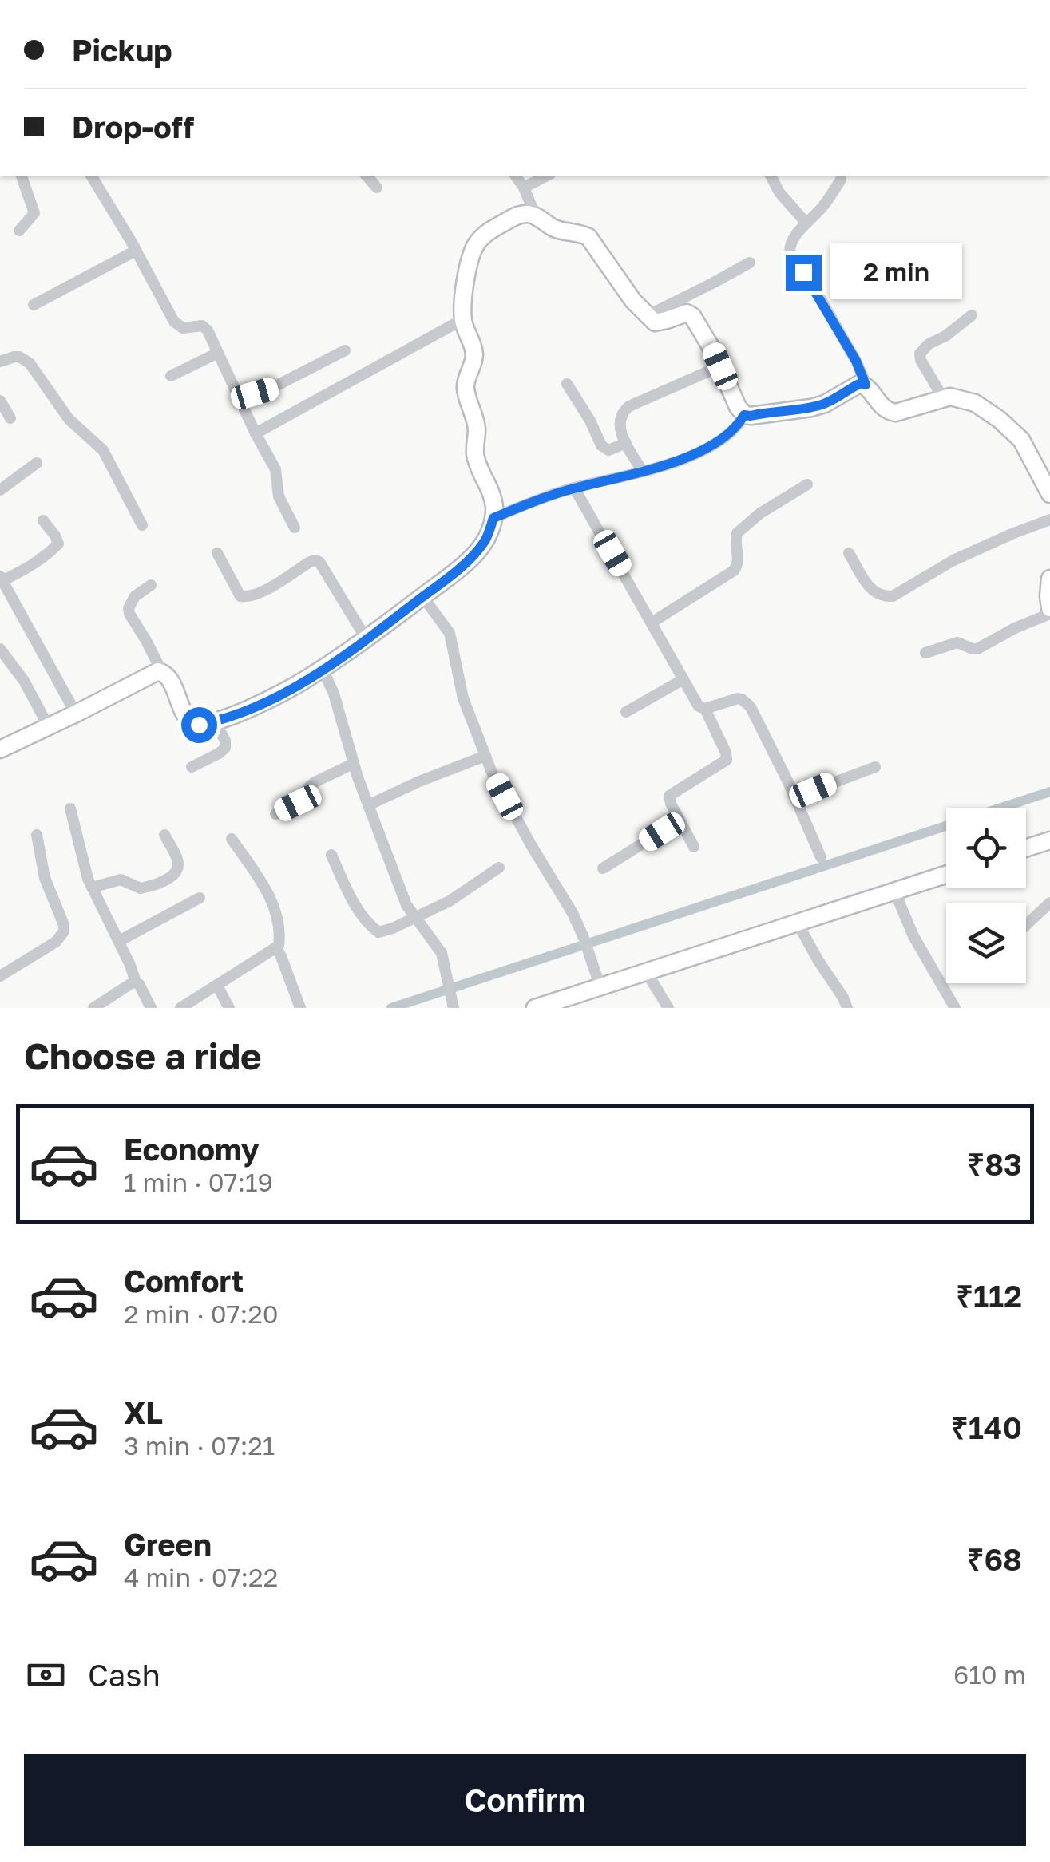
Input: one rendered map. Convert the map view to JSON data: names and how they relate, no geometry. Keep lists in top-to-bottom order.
{
  "page": {
    "banner": ["Pickup", "Drop-off"],
    "bubble": "2 min",
    "heading": "Choose a ride",
    "list": [
      {
        "name": "Economy",
        "note": "1 min · 07:19",
        "value": "₹83"
      },
      {
        "name": "Comfort",
        "note": "2 min · 07:20",
        "value": "₹112"
      },
      {
        "name": "XL",
        "note": "3 min · 07:21",
        "value": "₹140"
      },
      {
        "name": "Green",
        "note": "4 min · 07:22",
        "value": "₹68"
      }
    ],
    "pay": ["Cash", "610 m"],
    "buttons": "Confirm"
  }
}
